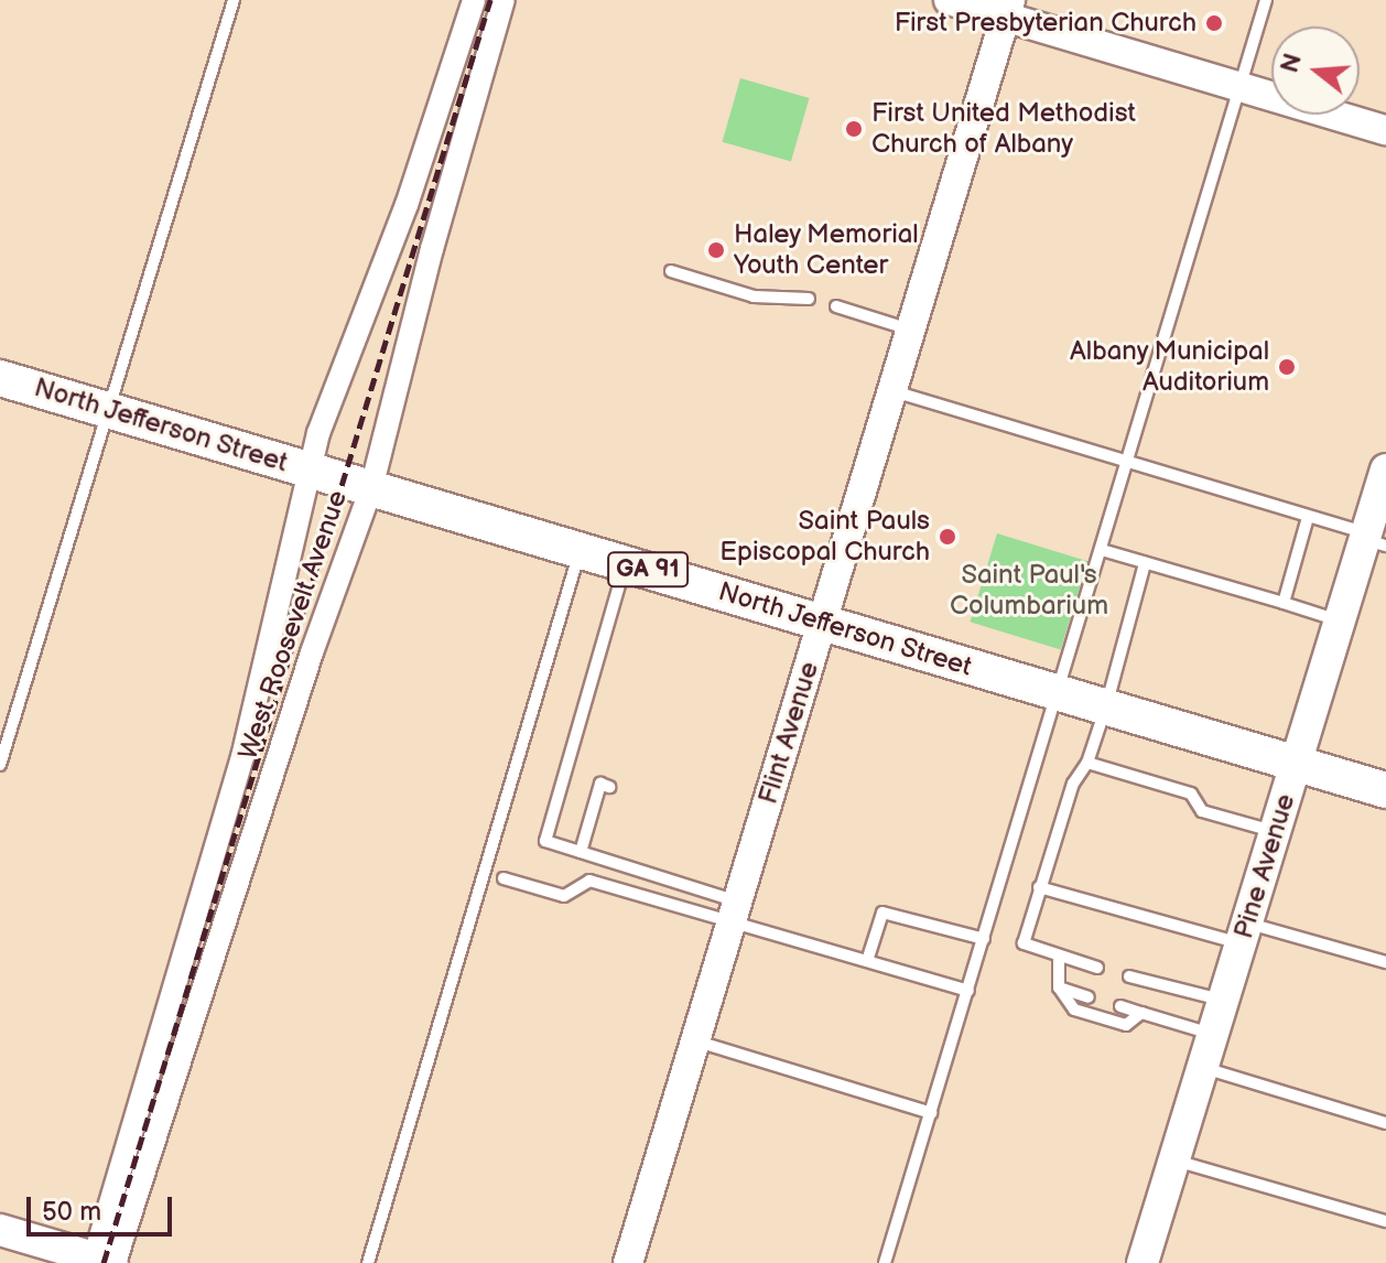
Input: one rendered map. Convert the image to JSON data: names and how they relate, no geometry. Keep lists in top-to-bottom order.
{
  "streets": {
    "main road": ["North Jefferson Street", "GA 91", "Pine Avenue"],
    "street": ["West Roosevelt Avenue", "Flint Avenue"]
  },
  "crossings": [
    ["North Jefferson Street", "West Roosevelt Avenue"],
    ["North Jefferson Street", "Flint Avenue"],
    ["North Jefferson Street", "Pine Avenue"]
  ],
  "parks": ["Saint Paul's Columbarium"],
  "places": [
    "First Presbyterian Church",
    "First United Methodist Church of Albany",
    "Haley Memorial Youth Center",
    "Albany Municipal Auditorium",
    "Saint Pauls Episcopal Church"
  ],
  "scale_bar": "50 m",
  "north": "left"
}
